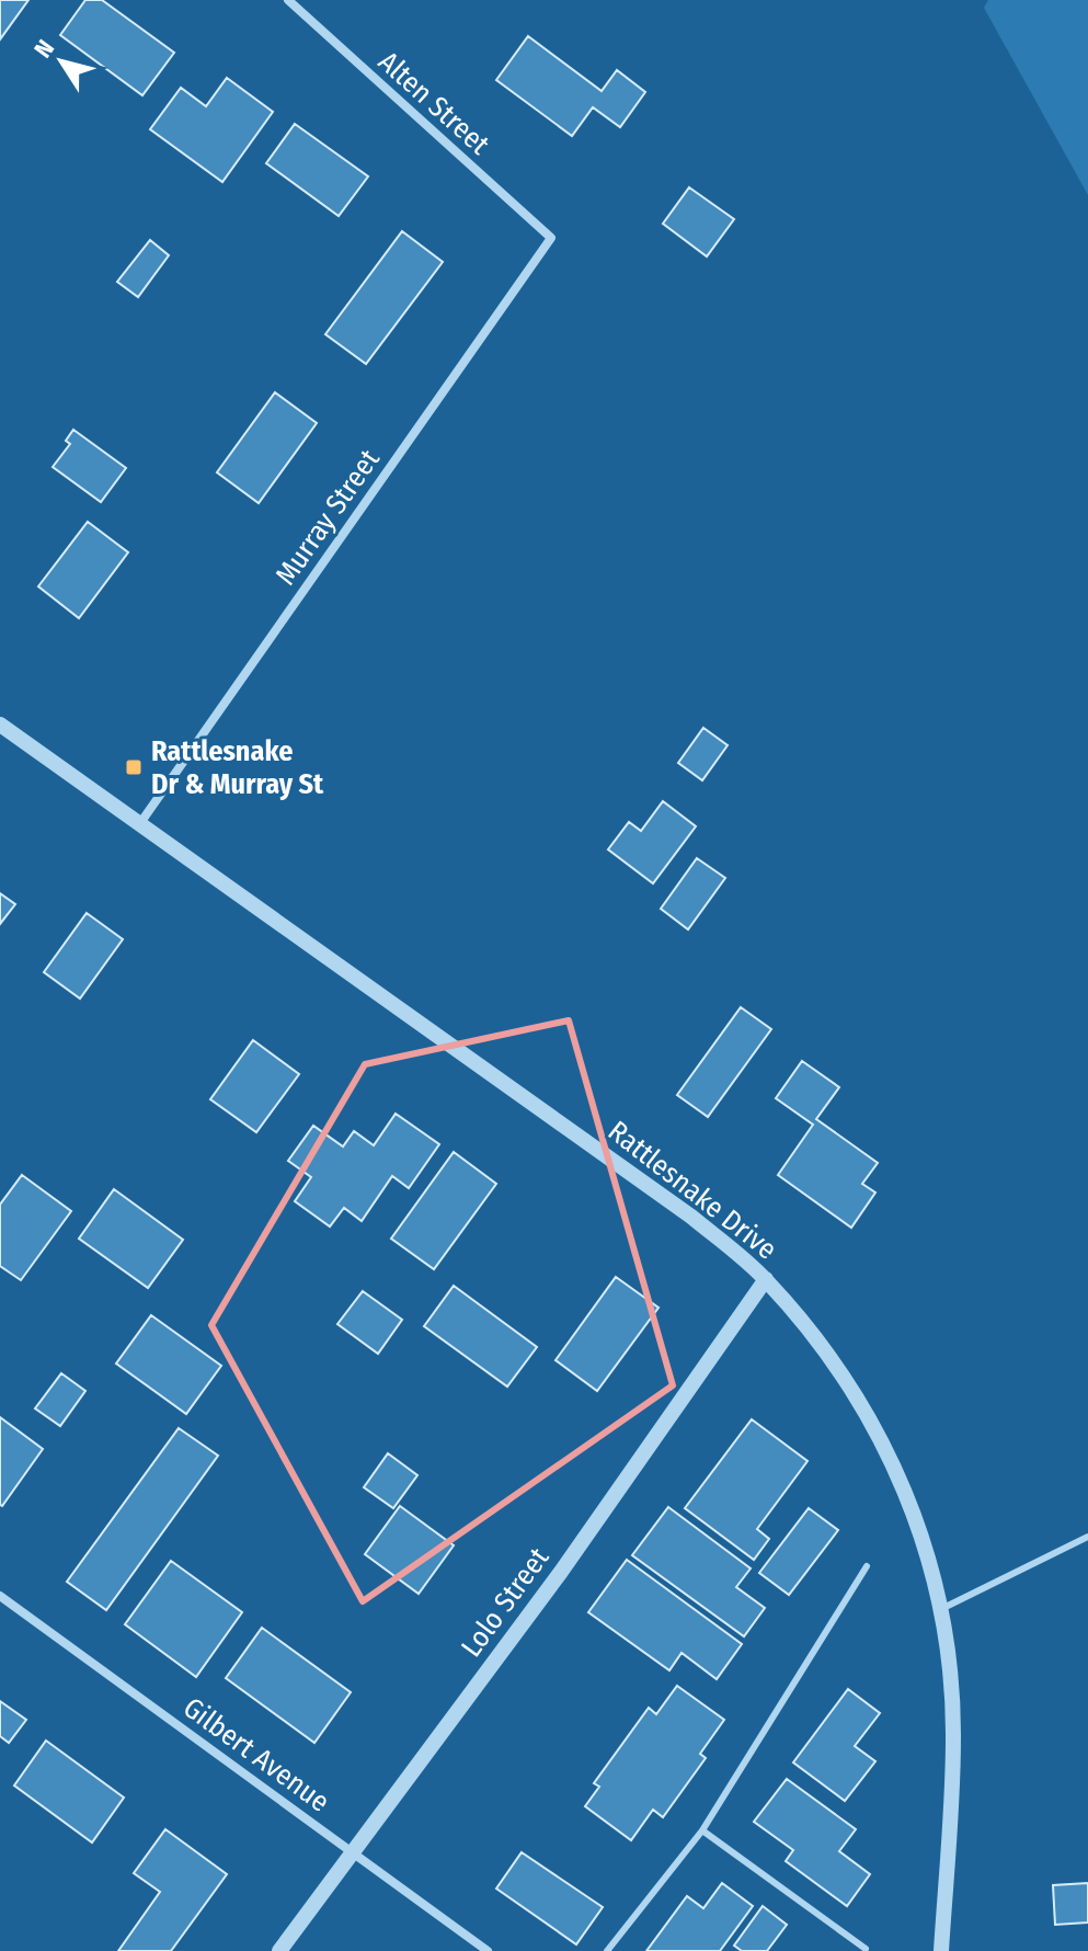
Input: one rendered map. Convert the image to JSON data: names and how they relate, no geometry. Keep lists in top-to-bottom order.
{
  "streets": {
    "street": [
      "Alten Street",
      "Murray Street",
      "Rattlesnake Drive",
      "Lolo Street",
      "Gilbert Avenue"
    ]
  },
  "crossings": [
    ["Alten Street", "Murray Street"],
    ["Murray Street", "Rattlesnake Drive"],
    ["Rattlesnake Drive", "Lolo Street"],
    ["Lolo Street", "Gilbert Avenue"]
  ],
  "places": {
    "transit": ["Rattlesnake Dr & Murray St"]
  },
  "north": "top left"
}
